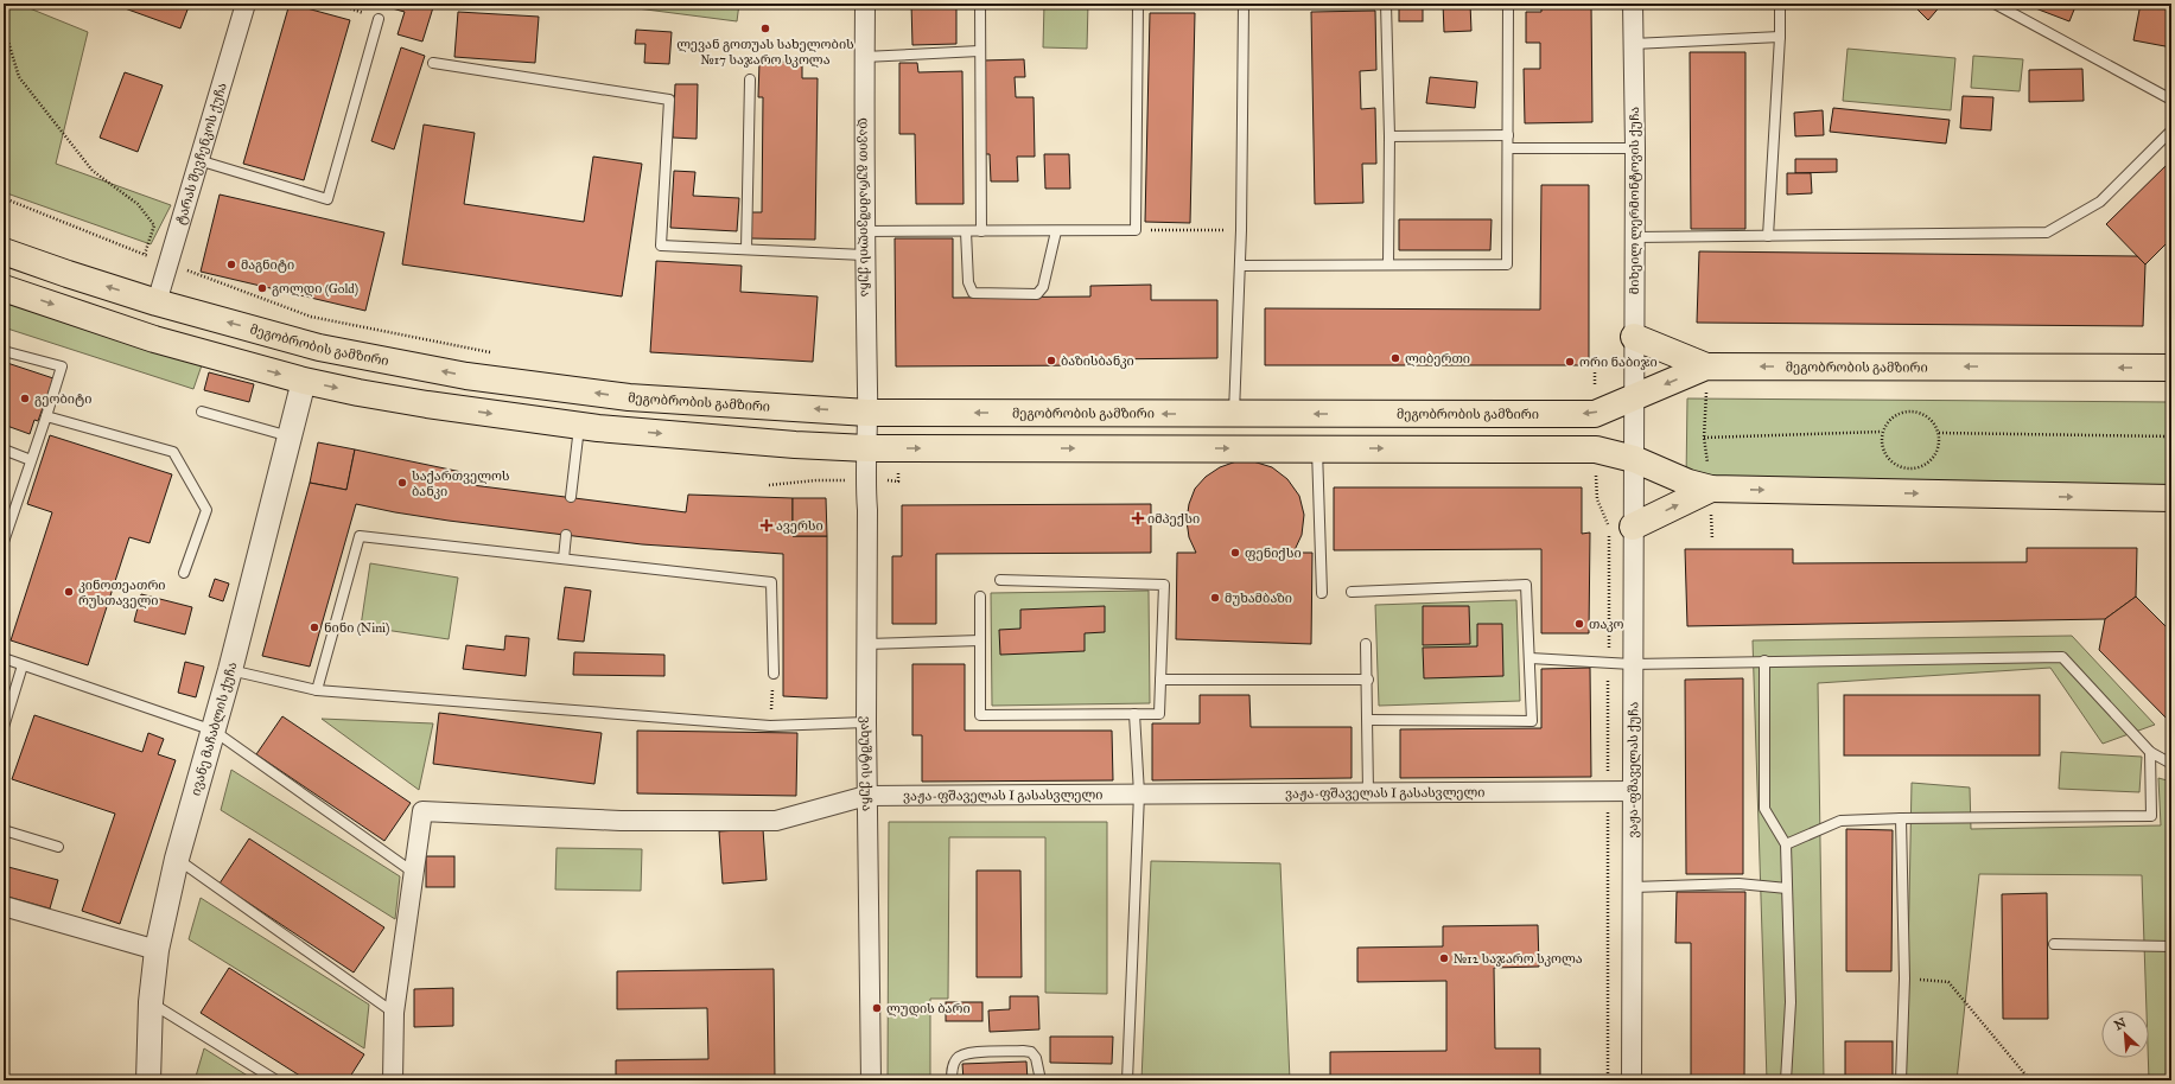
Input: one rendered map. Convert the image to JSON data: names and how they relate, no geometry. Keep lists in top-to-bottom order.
{
  "streets": {
    "main road": ["მეგობრობის გამზირი"],
    "street": [
      "ტარას შევჩენკოს ქუჩა",
      "მიხეილ ლერმონტოვის ქუჩა",
      "დავით გურამიშვილის ქუჩა",
      "ივანე მაჩაბლის ქუჩა",
      "ვახუშტის ქუჩა",
      "ვაჟა-ფშაველას ქუჩა",
      "ვაჟა-ფშაველას I გასასვლელი"
    ]
  },
  "crossings": [
    ["ტარას შევჩენკოს ქუჩა", "მეგობრობის გამზირი"],
    ["მიხეილ ლერმონტოვის ქუჩა", "მეგობრობის გამზირი"],
    ["მიხეილ ლერმონტოვის ქუჩა", "ვაჟა-ფშაველას ქუჩა"],
    ["დავით გურამიშვილის ქუჩა", "მეგობრობის გამზირი"],
    ["დავით გურამიშვილის ქუჩა", "ვახუშტის ქუჩა"],
    ["ვახუშტის ქუჩა", "ვაჟა-ფშაველას I გასასვლელი"],
    ["ვაჟა-ფშაველას ქუჩა", "ვაჟა-ფშაველას I გასასვლელი"]
  ],
  "places": {
    "other": [
      "ლევან გოთუას სახელობის №17 საჯარო სკოლა",
      "მაგნიტი",
      "გოლდი (Gold)",
      "ლიბერთი",
      "ბაზისბანკი",
      "ორი ნაბიჯი",
      "გეობიტი",
      "საქართველოს ბანკი",
      "ფენიქსი",
      "კინოთეათრი რუსთაველი",
      "მუხამბაზი",
      "თაკო",
      "ნინი (Nini)",
      "№12 საჯარო სკოლა",
      "ლუდის ბარი"
    ],
    "health": ["იმპექსი", "ავერსი"]
  },
  "north": "top left"
}
